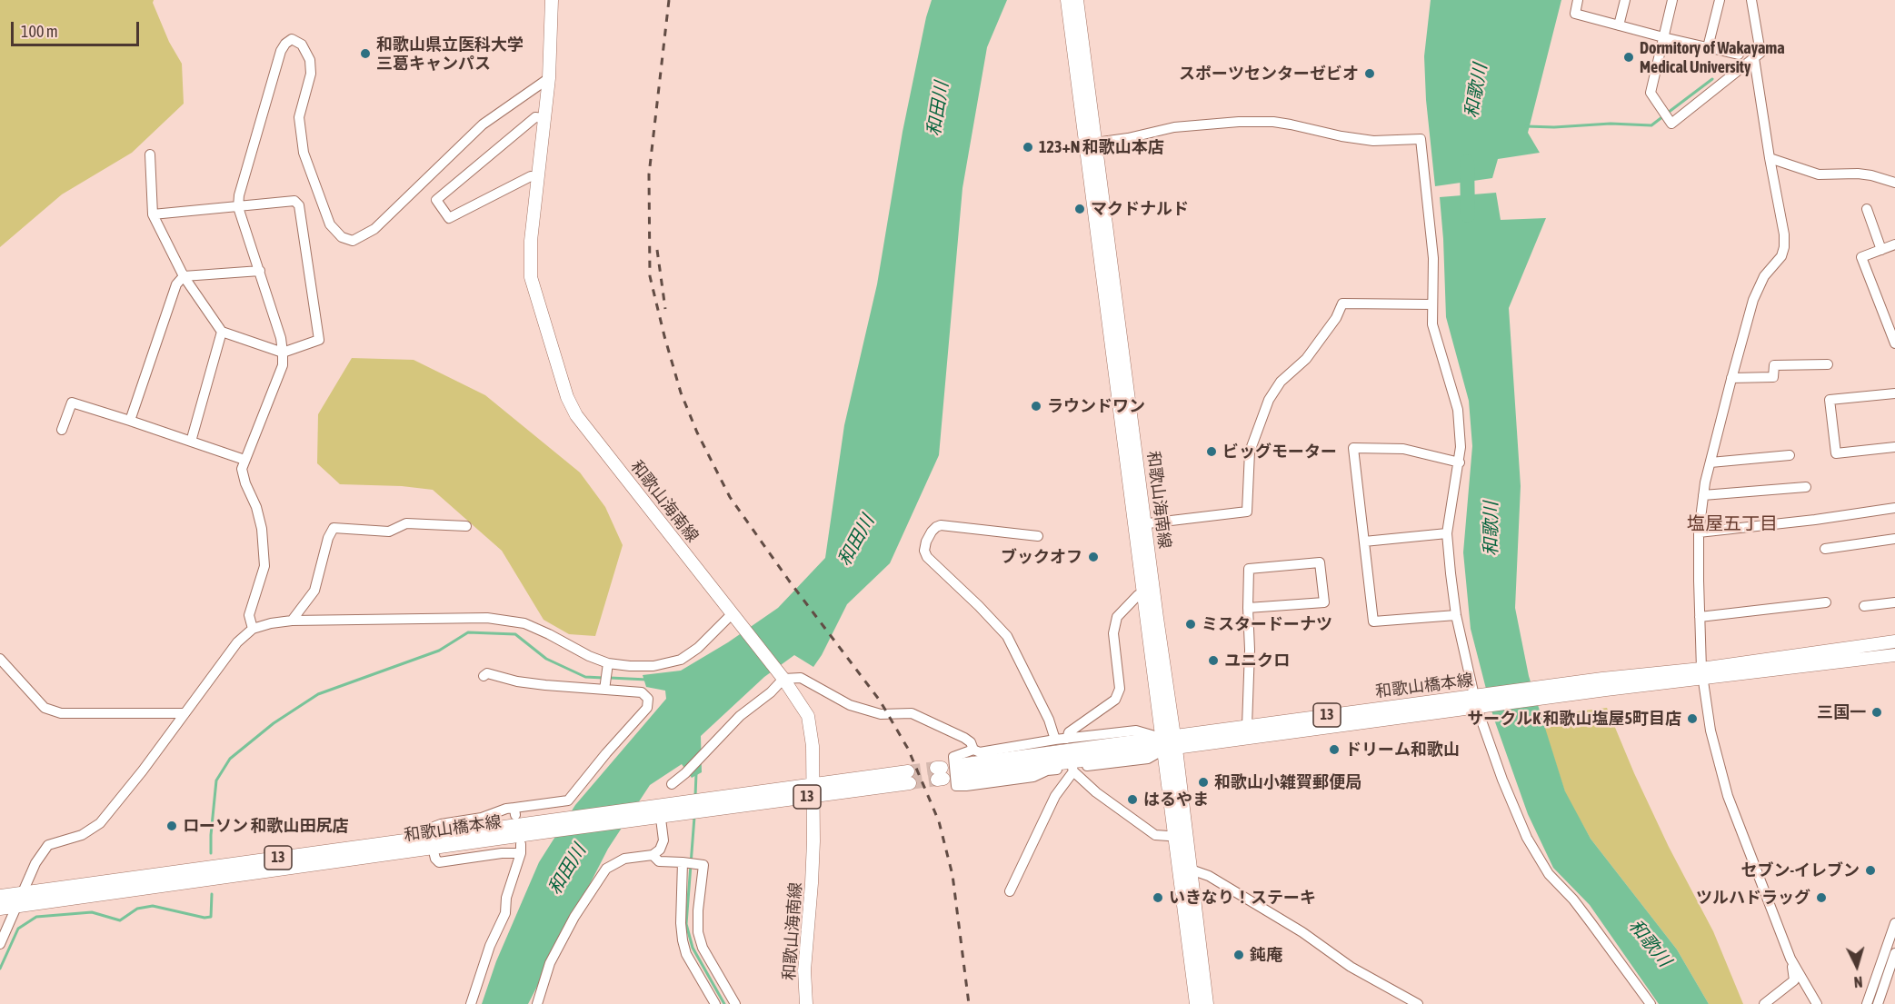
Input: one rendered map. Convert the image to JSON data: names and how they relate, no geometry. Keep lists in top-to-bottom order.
{
  "streets": {
    "main road": ["和歌山海南線", "和歌山橋本線", "13"]
  },
  "crossings": [
    ["和歌山海南線", "和歌山橋本線"]
  ],
  "districts": ["塩屋五丁目"],
  "water": ["和歌川", "和田川"],
  "places": [
    "和歌山県立医科大学 三葛キャンパス",
    "Dormitory of Wakayama Medical University",
    "スポーツセンターゼビオ",
    "123+N 和歌山本店",
    "マクドナルド",
    "ラウンドワン",
    "ビッグモーター",
    "ブックオフ",
    "ミスタードーナツ",
    "ユニクロ",
    "三国一",
    "サークルK 和歌山塩屋5町目店",
    "ドリーム和歌山",
    "和歌山小雑賀郵便局",
    "はるやま",
    "ローソン 和歌山田尻店",
    "セブン-イレブン",
    "いきなり！ステーキ",
    "ツルハドラッグ",
    "鈍庵"
  ],
  "scale_bar": "100 m",
  "north": "bottom"
}
